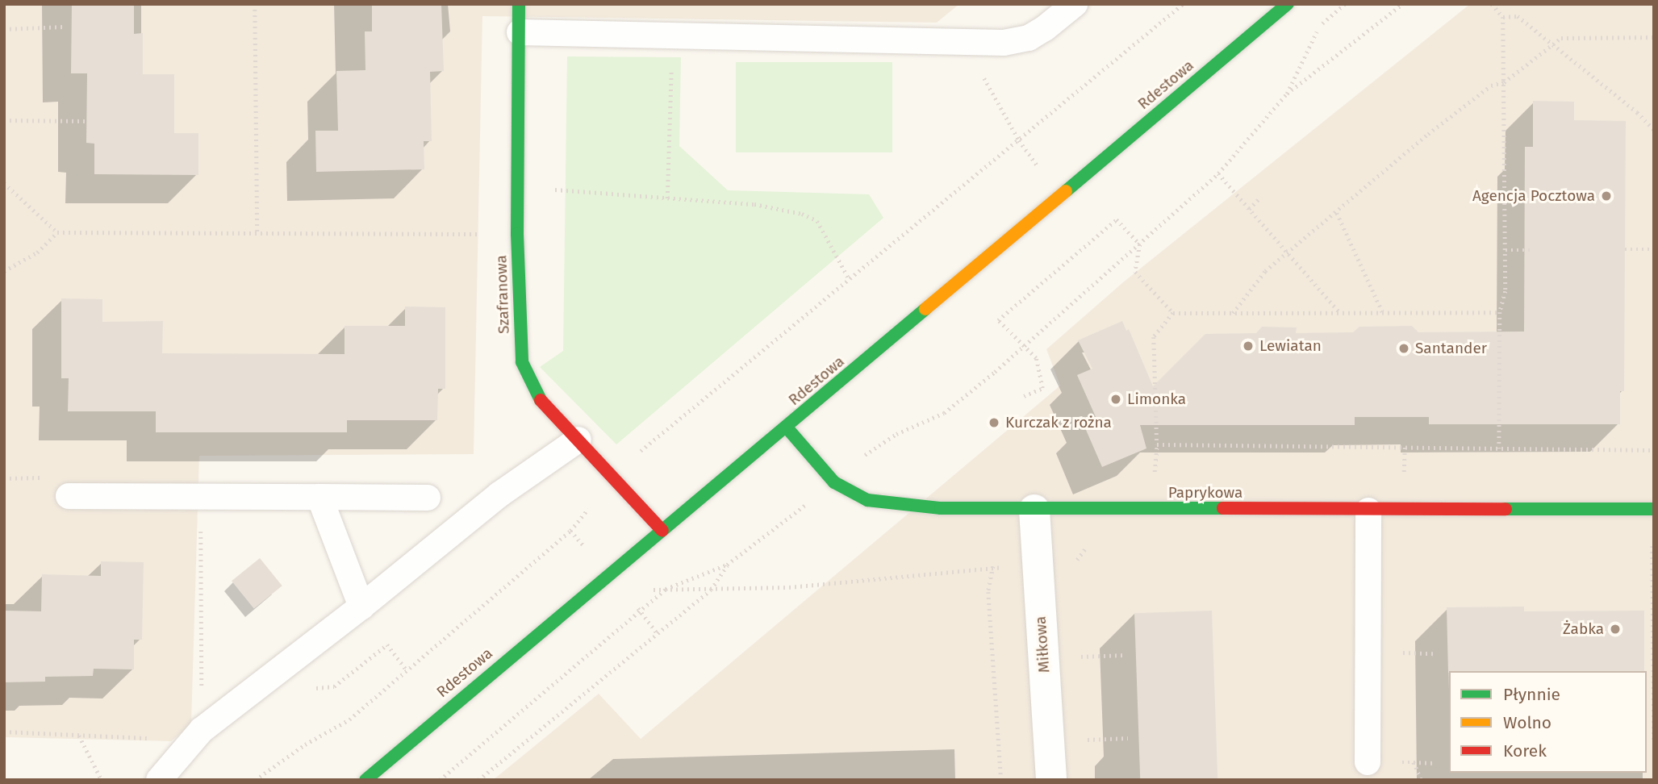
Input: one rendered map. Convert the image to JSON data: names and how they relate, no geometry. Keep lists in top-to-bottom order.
{
  "streets": {
    "street": [
      "Rdestowa",
      "Szafranowa",
      "Paprykowa",
      "Miłkowa"
    ]
  },
  "crossings": [
    ["Rdestowa", "Szafranowa"],
    ["Rdestowa", "Paprykowa"],
    ["Paprykowa", "Miłkowa"]
  ],
  "places": [
    "Agencja Pocztowa",
    "Lewiatan",
    "Santander",
    "Limonka",
    "Kurczak z rożna",
    "Żabka"
  ],
  "legend": ["Płynnie", "Wolno", "Korek"]
}
